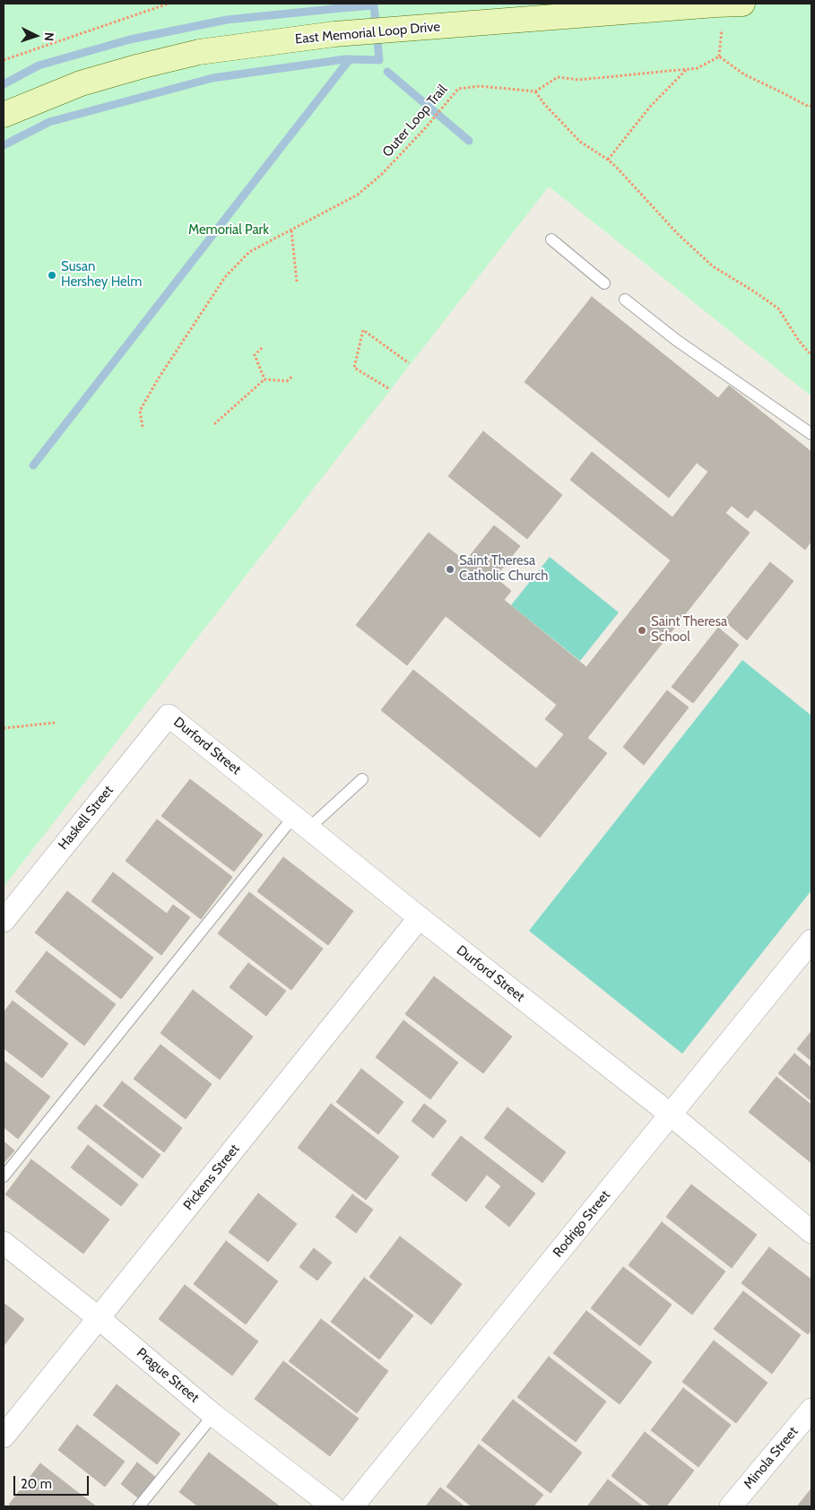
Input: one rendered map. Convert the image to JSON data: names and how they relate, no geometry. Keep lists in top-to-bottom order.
{
  "streets": {
    "street": [
      "East Memorial Loop Drive",
      "Durford Street",
      "Haskell Street",
      "Pickens Street",
      "Rodrigo Street",
      "Prague Street",
      "Minola Street"
    ],
    "path": ["Outer Loop Trail"]
  },
  "crossings": [
    ["Durford Street", "Haskell Street"],
    ["Durford Street", "Pickens Street"],
    ["Durford Street", "Rodrigo Street"],
    ["Pickens Street", "Prague Street"]
  ],
  "parks": ["Memorial Park"],
  "places": ["Susan Hershey Helm", "Saint Theresa Catholic Church", "Saint Theresa School"],
  "scale_bar": "20 m",
  "north": "right"
}
